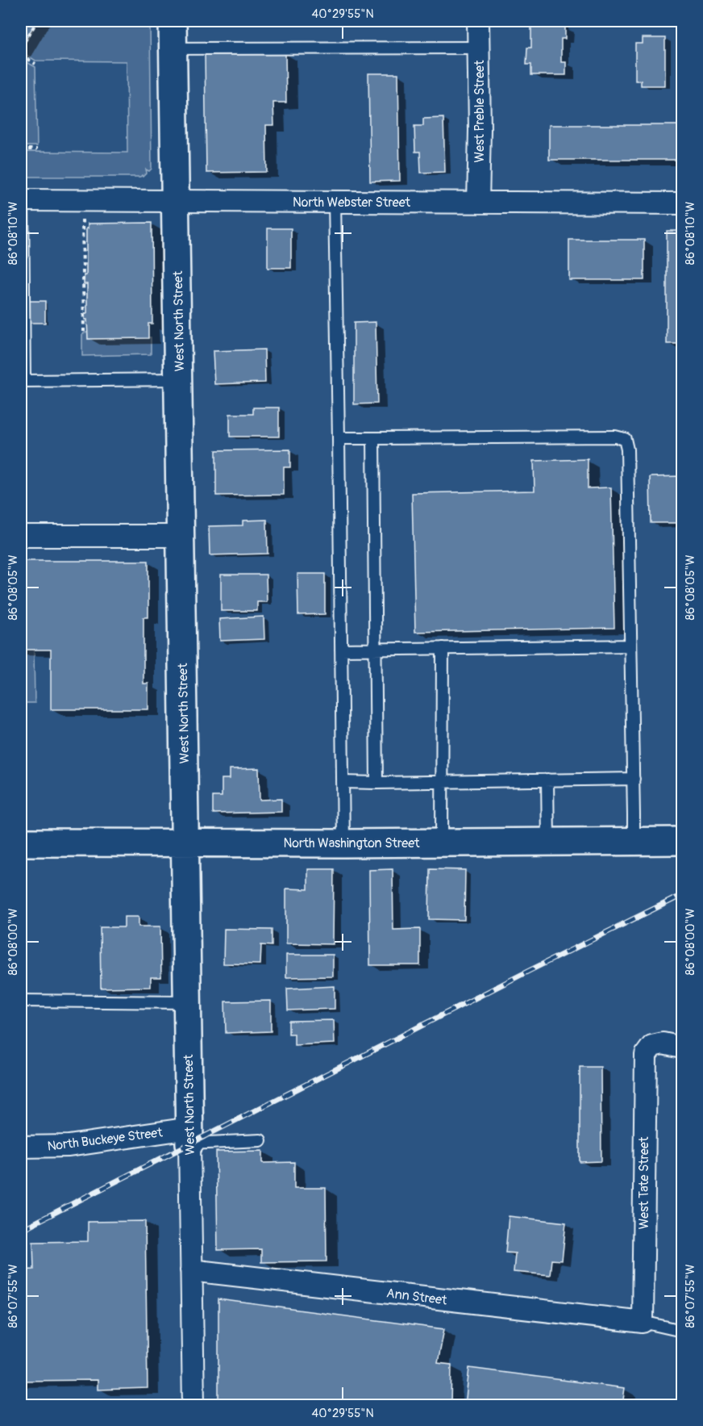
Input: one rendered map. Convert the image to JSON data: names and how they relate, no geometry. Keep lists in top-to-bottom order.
{
  "streets": {
    "street": [
      "West Preble Street",
      "North Webster Street",
      "West North Street",
      "North Washington Street",
      "North Buckeye Street",
      "West Tate Street",
      "Ann Street"
    ]
  },
  "crossings": [
    ["West Preble Street", "North Webster Street"],
    ["North Webster Street", "West North Street"],
    ["West North Street", "North Washington Street"],
    ["West North Street", "North Buckeye Street"],
    ["West North Street", "Ann Street"],
    ["West Tate Street", "Ann Street"]
  ],
  "coordinates": [
    "40°29'55\"N",
    "86°08'10\"W",
    "86°08'05\"W",
    "86°08'00\"W",
    "86°07'55\"W"
  ]
}
